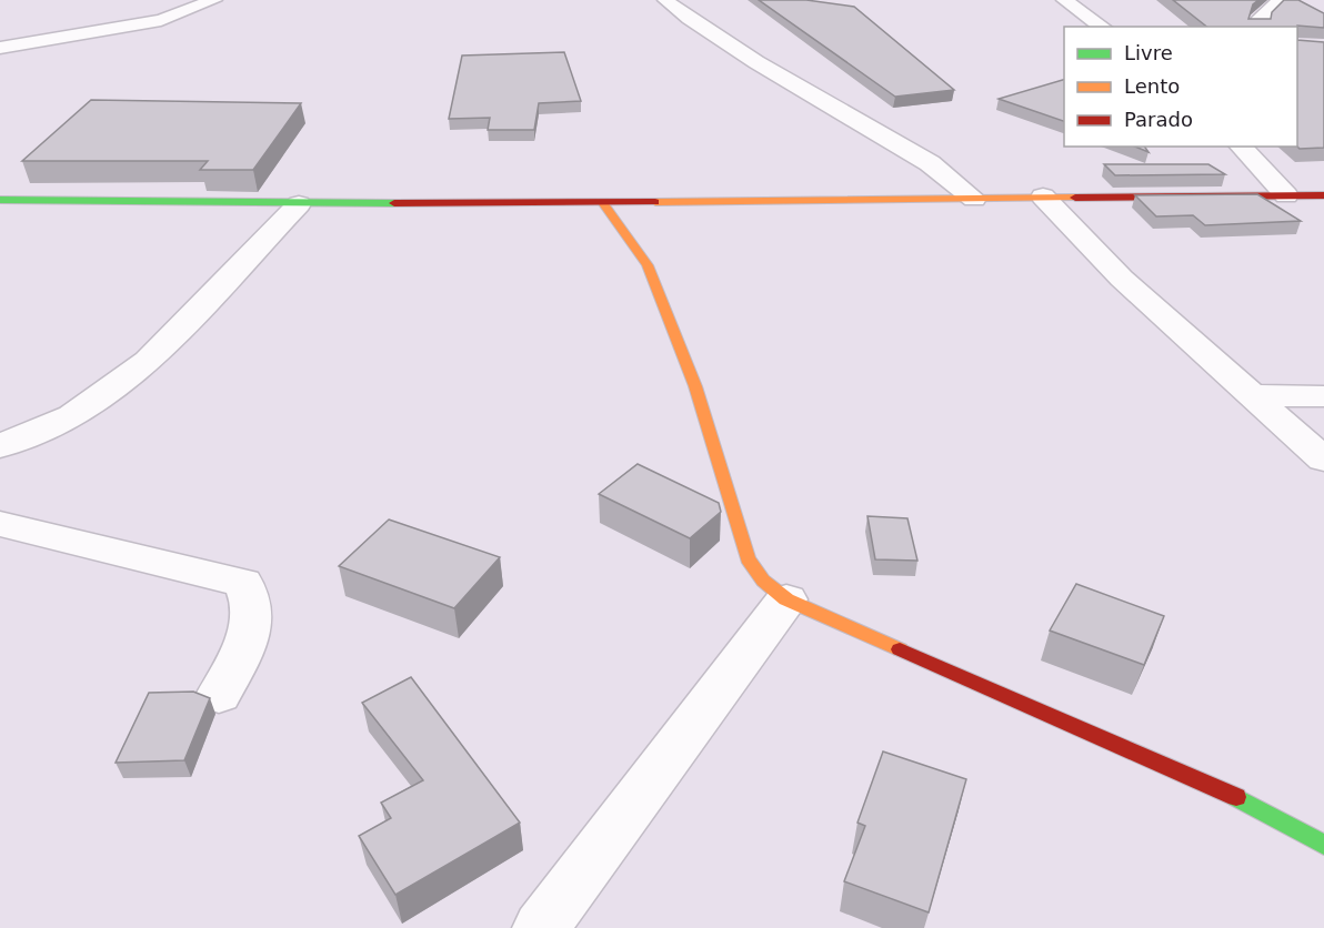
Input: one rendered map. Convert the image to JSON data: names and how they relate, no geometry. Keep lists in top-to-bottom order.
{
  "legend": ["Livre", "Lento", "Parado"]
}
